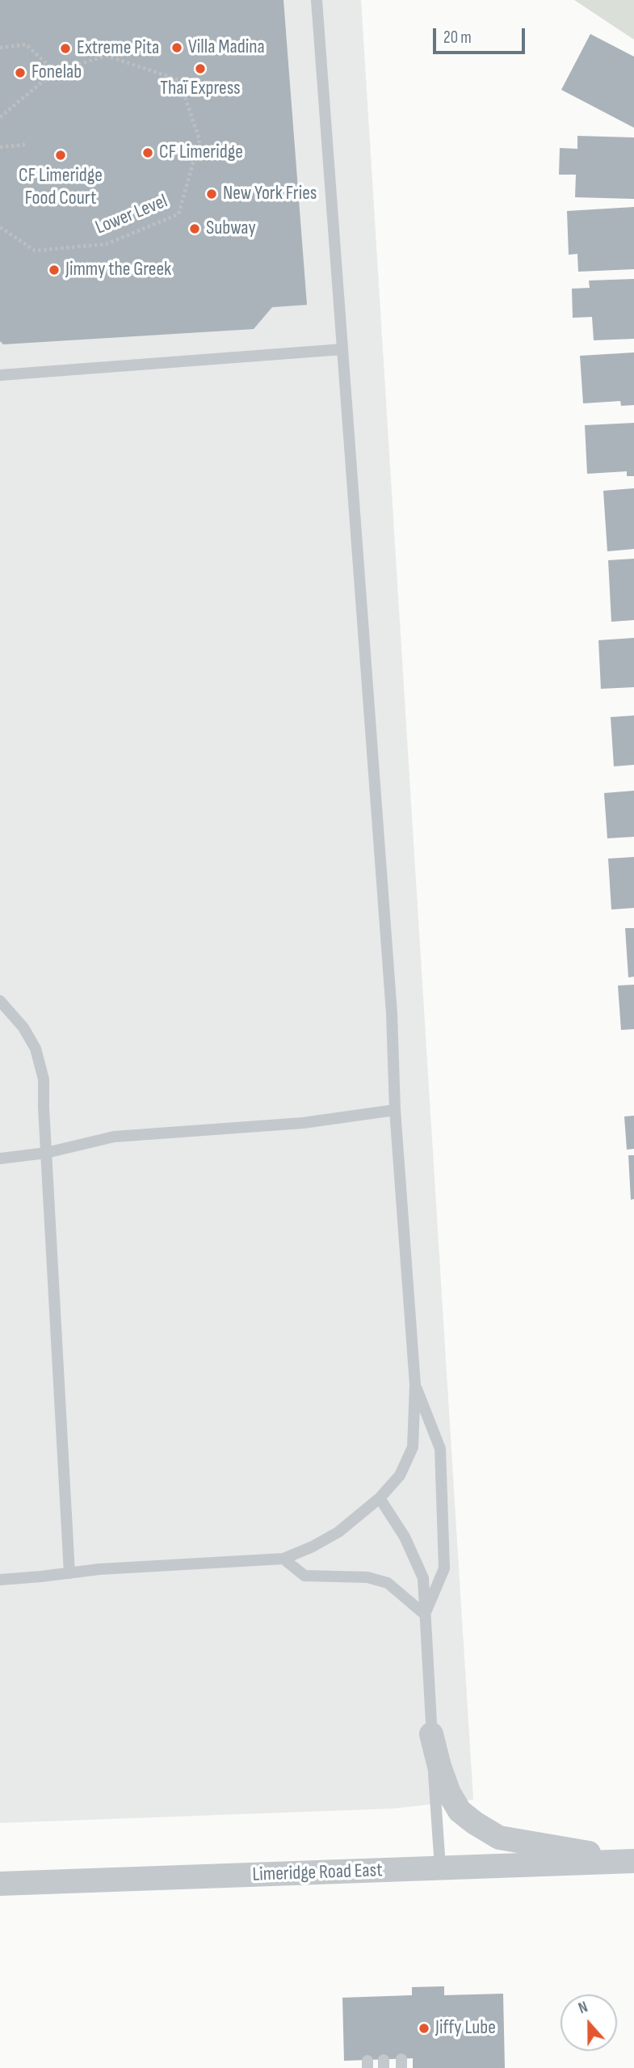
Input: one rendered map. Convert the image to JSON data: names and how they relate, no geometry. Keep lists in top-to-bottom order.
{
  "streets": {
    "street": ["Limeridge Road East"],
    "path": ["Lower Level"]
  },
  "places": [
    "Villa Madina",
    "Extreme Pita",
    "Thaï Express",
    "Fonelab",
    "CF Limeridge",
    "CF Limeridge Food Court",
    "New York Fries",
    "Subway",
    "Jimmy the Greek",
    "Jiffy Lube"
  ],
  "scale_bar": "20 m",
  "north": "top"
}
